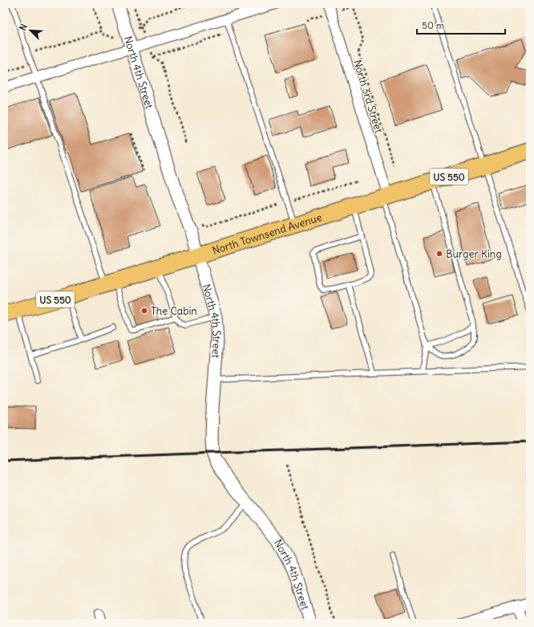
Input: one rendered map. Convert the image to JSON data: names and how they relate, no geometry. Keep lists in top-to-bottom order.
{
  "streets": {
    "highway": ["US 550", "North Townsend Avenue"],
    "street": ["North 4th Street", "North 3rd Street"]
  },
  "crossings": [
    ["North 4th Street", "North Townsend Avenue"],
    ["North 3rd Street", "North Townsend Avenue"]
  ],
  "places": ["Burger King", "The Cabin"],
  "scale_bar": "50 m",
  "north": "top left"
}
